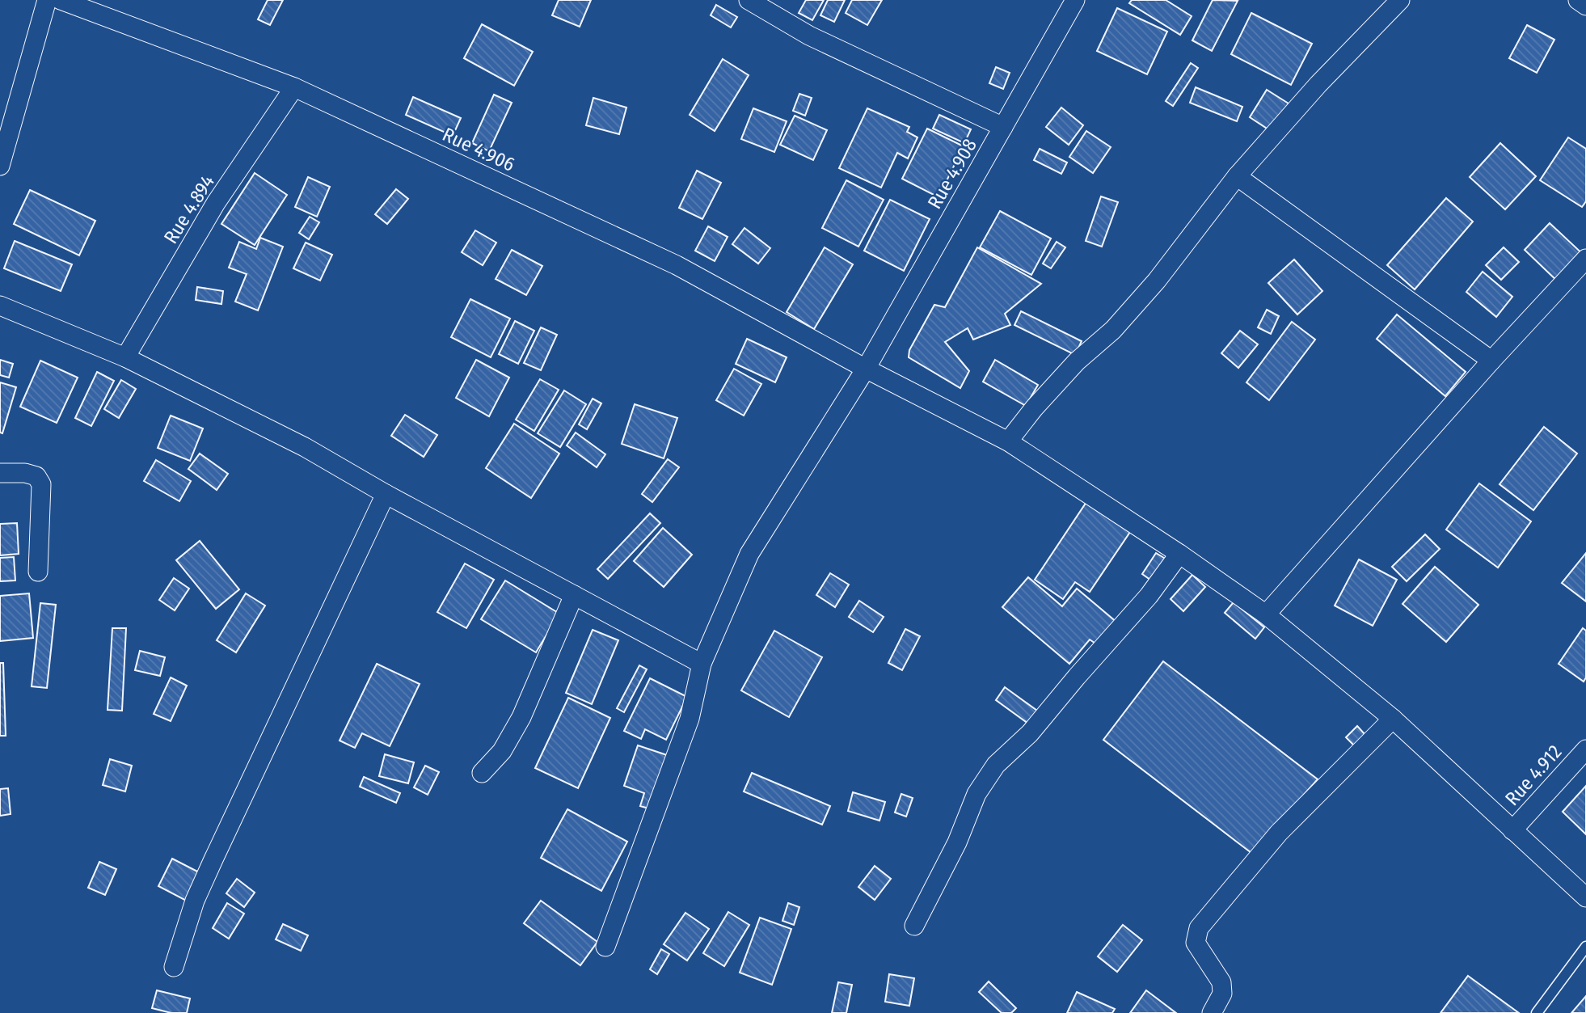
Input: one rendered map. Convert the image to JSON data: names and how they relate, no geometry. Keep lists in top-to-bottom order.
{
  "streets": {
    "street": [
      "Rue 4.906",
      "Rue 4.908",
      "Rue 4.894",
      "Rue 4.912"
    ]
  },
  "crossings": [
    ["Rue 4.906", "Rue 4.908"],
    ["Rue 4.906", "Rue 4.894"],
    ["Rue 4.906", "Rue 4.912"]
  ]
}
